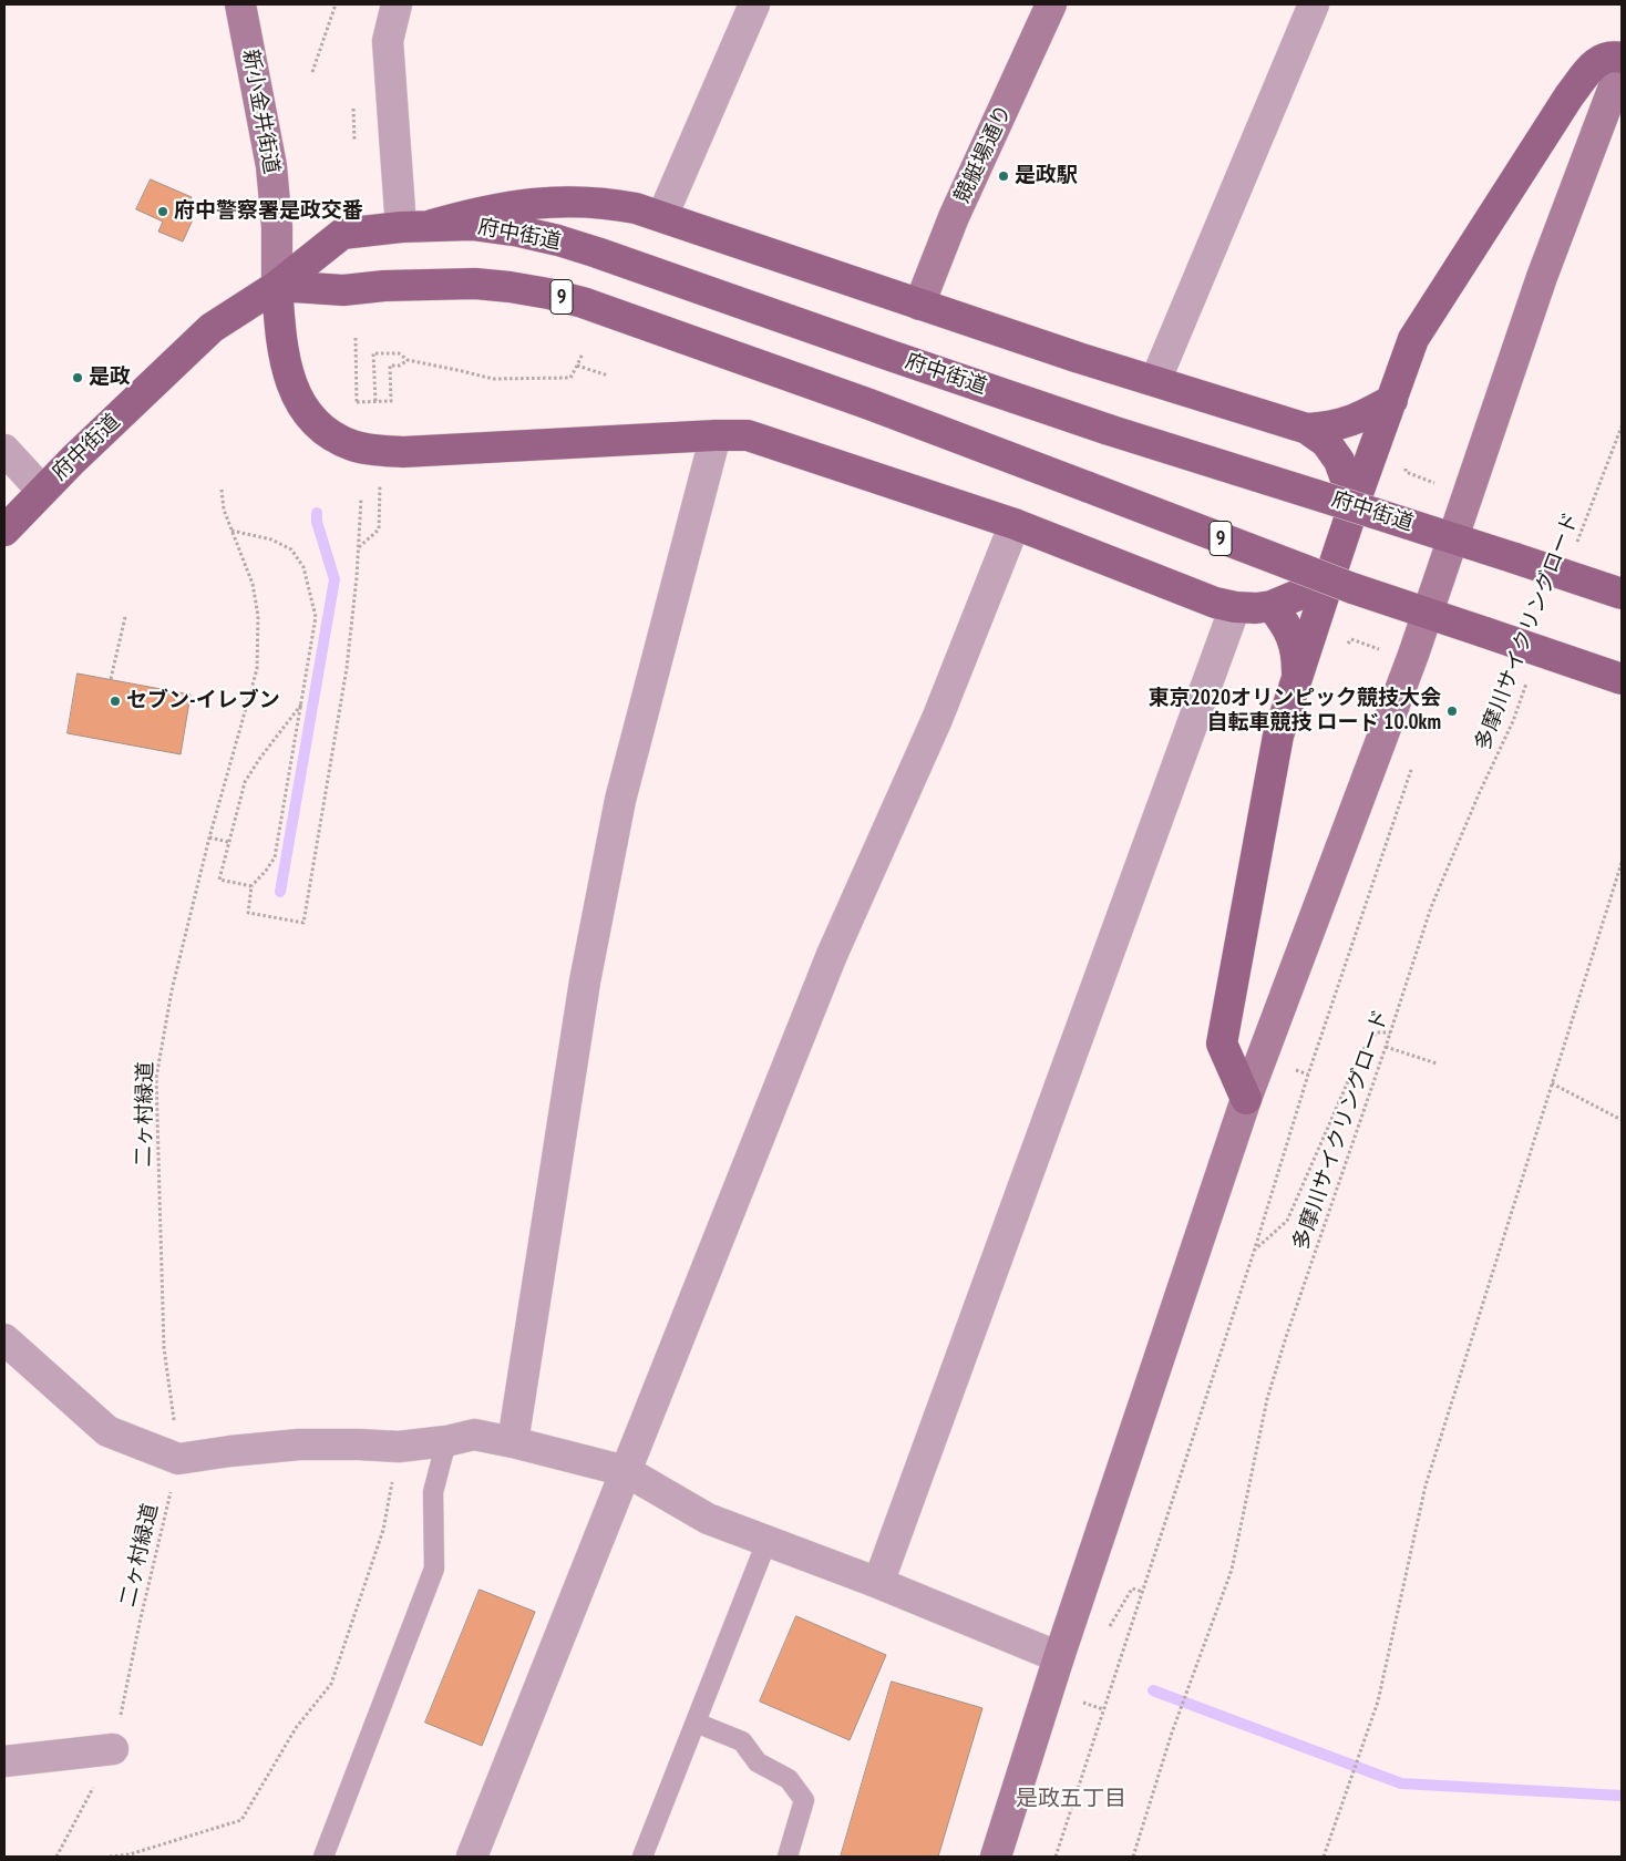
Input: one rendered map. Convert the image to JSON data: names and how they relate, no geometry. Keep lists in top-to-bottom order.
{
  "streets": {
    "main road": ["府中街道", "9"],
    "street": ["新小金井街道", "競艇場通り"],
    "path": ["多摩川サイクリングロード", "二ヶ村緑道"]
  },
  "crossings": [
    ["新小金井街道", "府中街道"],
    ["新小金井街道", "9"],
    ["府中街道", "9"]
  ],
  "districts": ["是政五丁目"],
  "places": [
    "是政駅",
    "府中警察署是政交番",
    "是政",
    "セブン-イレブン",
    "東京2020オリンピック競技大会 自転車競技 ロード 10.0km"
  ]
}
